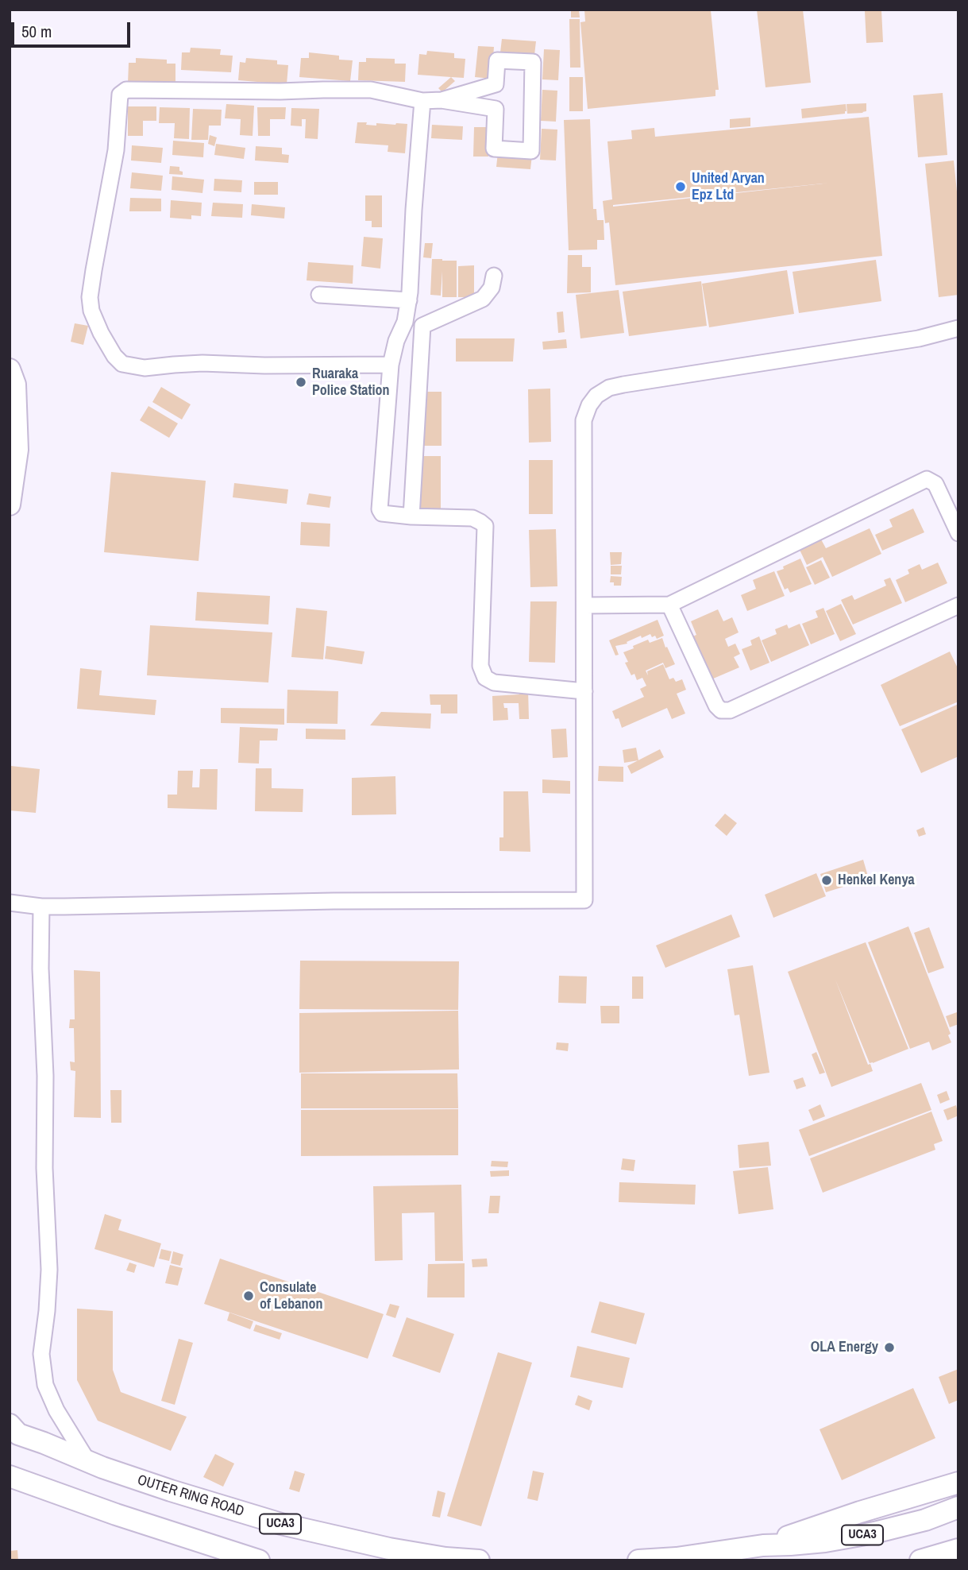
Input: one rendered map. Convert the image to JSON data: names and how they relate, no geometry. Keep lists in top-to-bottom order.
{
  "streets": {
    "main road": ["OUTER RING ROAD", "UCA3"]
  },
  "places": [
    "United Aryan Epz Ltd",
    "Ruaraka Police Station",
    "Henkel Kenya",
    "Consulate of Lebanon",
    "OLA Energy"
  ],
  "scale_bar": "50 m"
}
